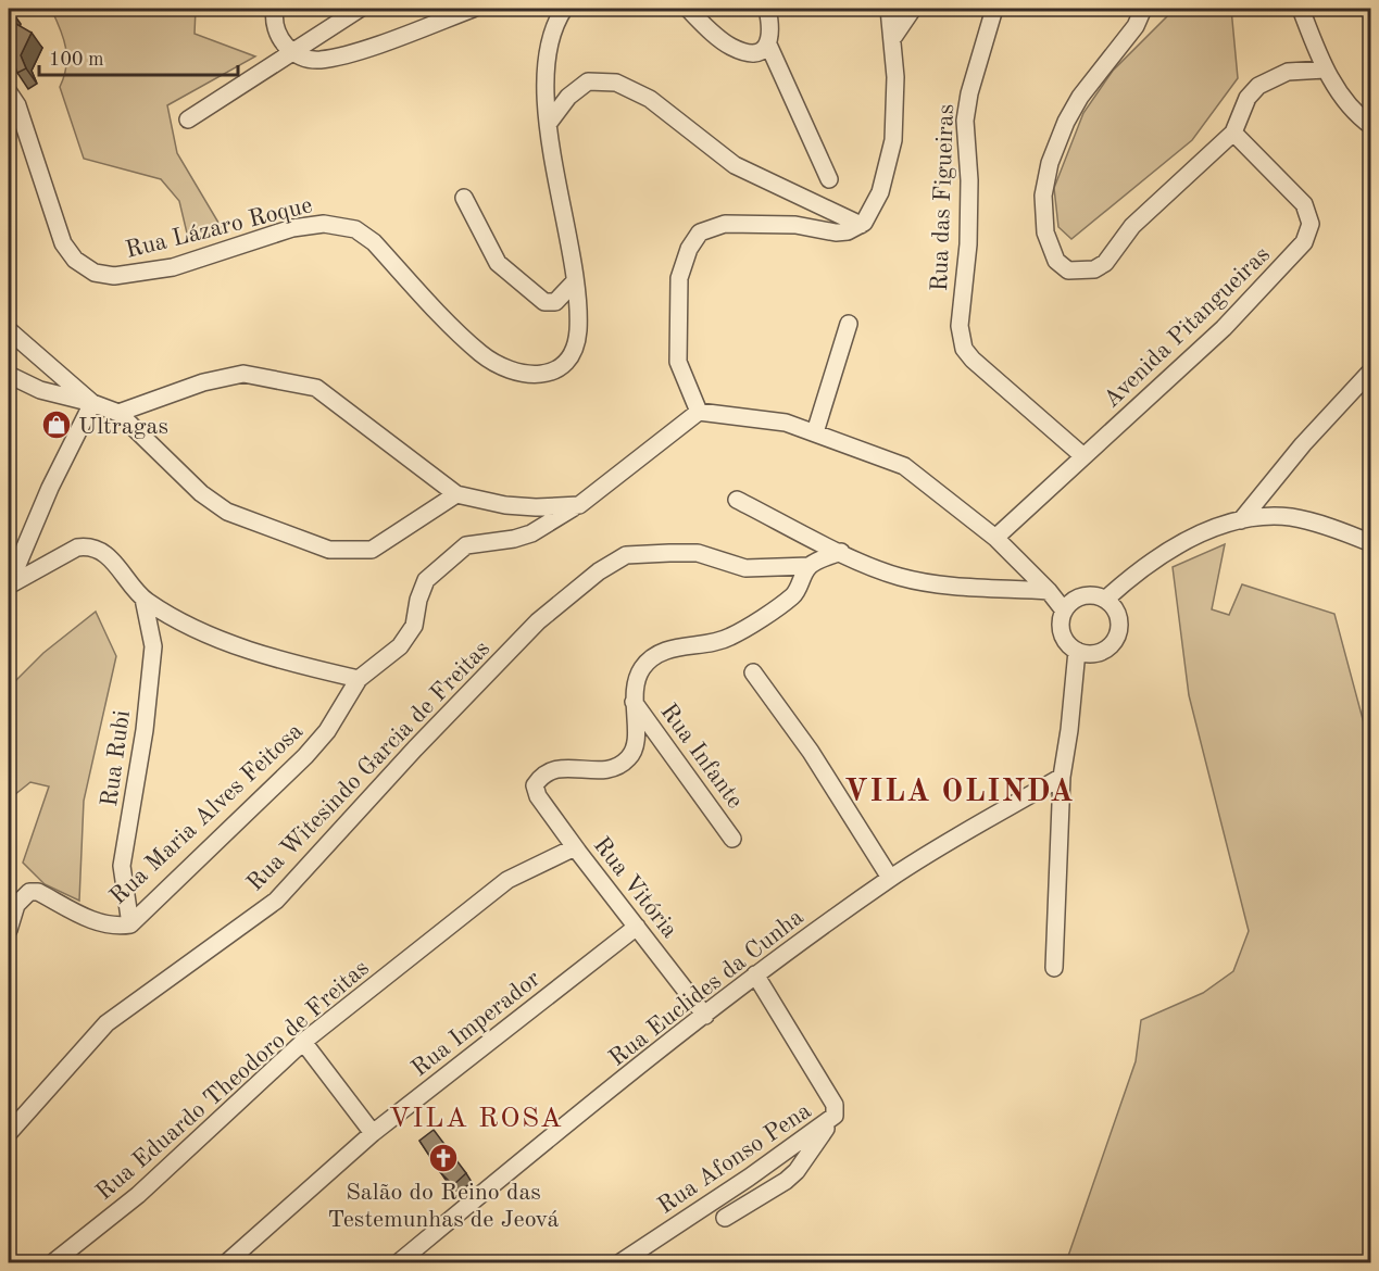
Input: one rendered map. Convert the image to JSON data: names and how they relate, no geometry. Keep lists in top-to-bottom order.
{
  "streets": {
    "street": [
      "Rua das Figueiras",
      "Rua Lázaro Roque",
      "Avenida Pitangueiras",
      "Rua Infante",
      "Rua Rubi",
      "Rua Witesindo Garcia de Freitas",
      "Rua Maria Alves Feitosa",
      "Rua Vitória",
      "Rua Euclides da Cunha",
      "Rua Imperador",
      "Rua Eduardo Theodoro de Freitas",
      "Rua Afonso Pena"
    ]
  },
  "crossings": [
    ["Rua das Figueiras", "Avenida Pitangueiras"],
    ["Rua Infante", "Rua Vitória"],
    ["Rua Rubi", "Rua Maria Alves Feitosa"],
    ["Rua Vitória", "Rua Euclides da Cunha"],
    ["Rua Vitória", "Rua Imperador"],
    ["Rua Vitória", "Rua Eduardo Theodoro de Freitas"],
    ["Rua Euclides da Cunha", "Rua Afonso Pena"]
  ],
  "districts": ["VILA OLINDA", "VILA ROSA"],
  "places": {
    "shop": ["Ultragas"],
    "church": ["Salão do Reino das Testemunhas de Jeová"]
  },
  "scale_bar": "100 m"
}
